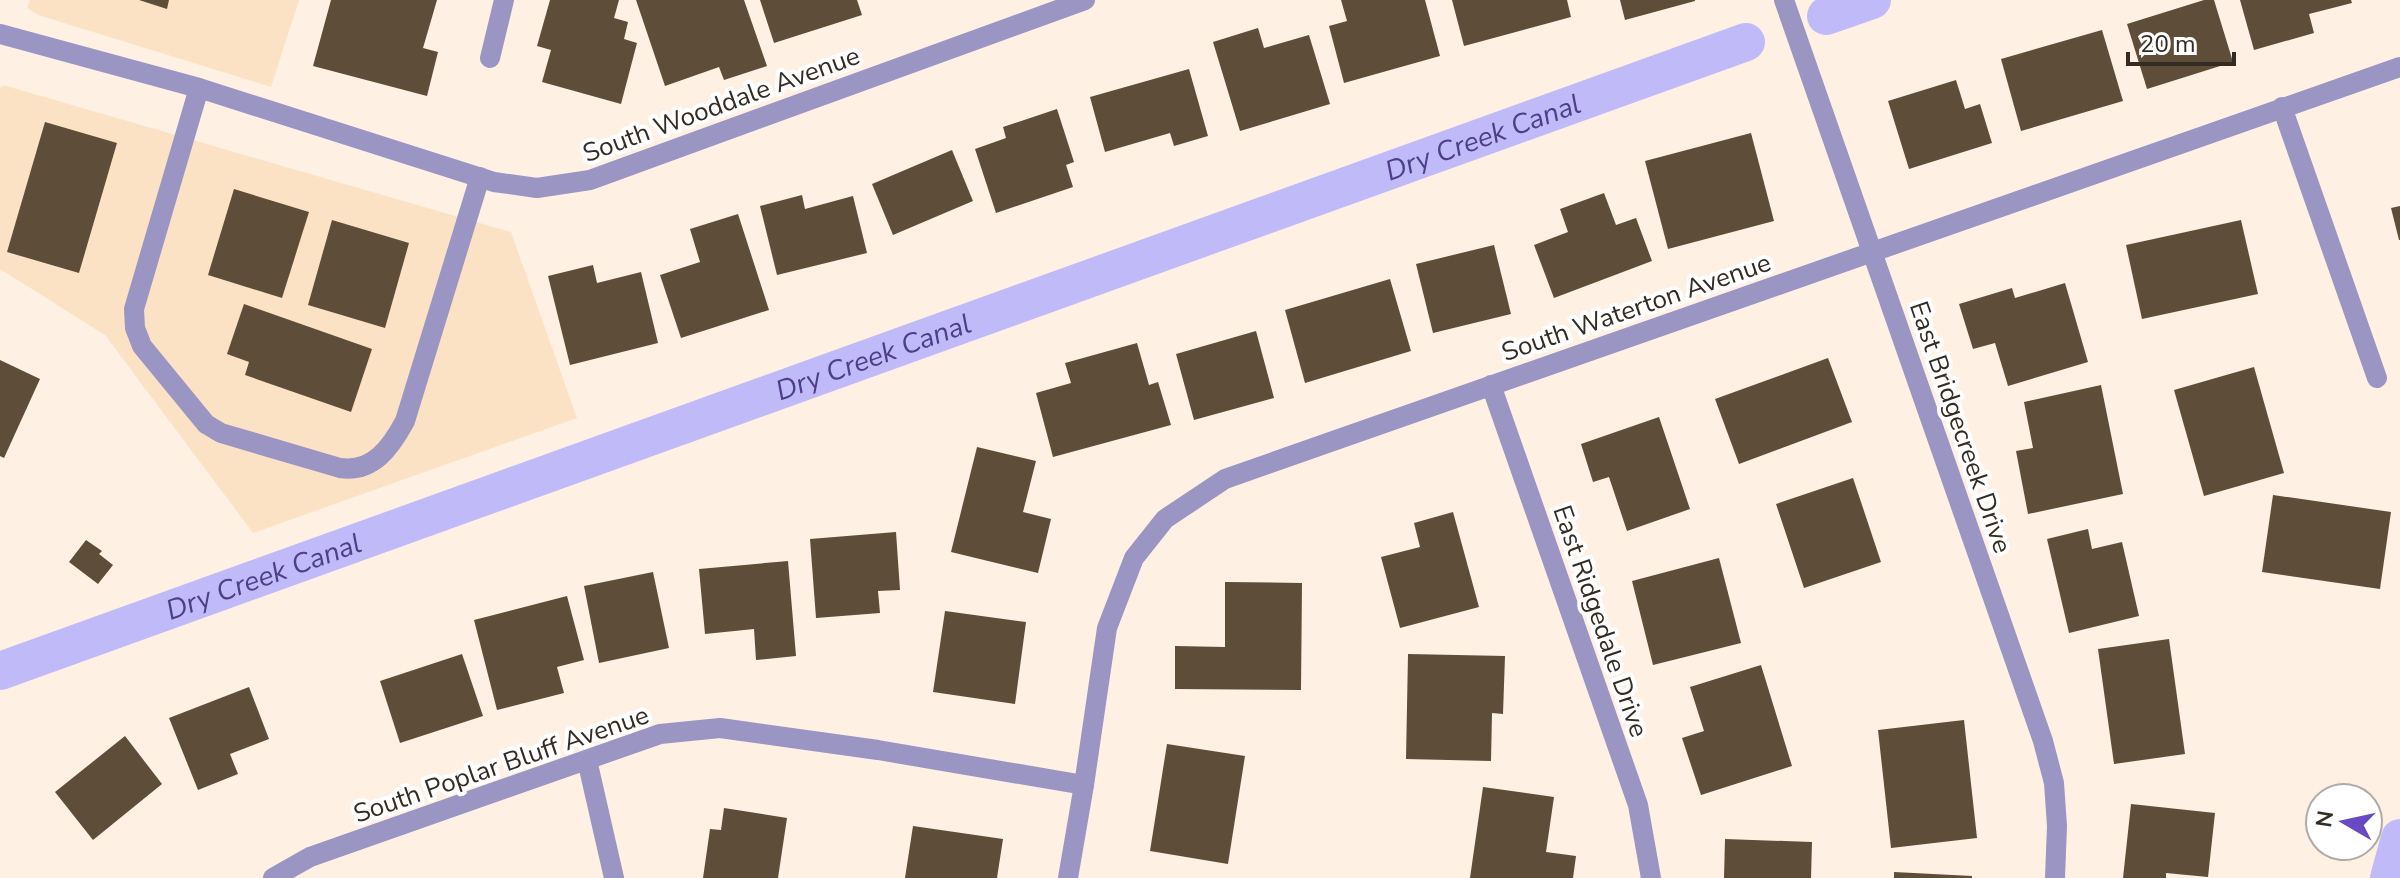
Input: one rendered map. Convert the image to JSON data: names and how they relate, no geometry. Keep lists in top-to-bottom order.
{
  "streets": {
    "street": [
      "South Wooddale Avenue",
      "South Waterton Avenue",
      "East Bridgecreek Drive",
      "East Ridgedale Drive",
      "South Poplar Bluff Avenue"
    ]
  },
  "crossings": [
    ["South Waterton Avenue", "East Bridgecreek Drive"],
    ["South Waterton Avenue", "East Ridgedale Drive"],
    ["South Waterton Avenue", "South Poplar Bluff Avenue"]
  ],
  "water": ["Dry Creek Canal"],
  "scale_bar": "20 m",
  "north": "left"
}
